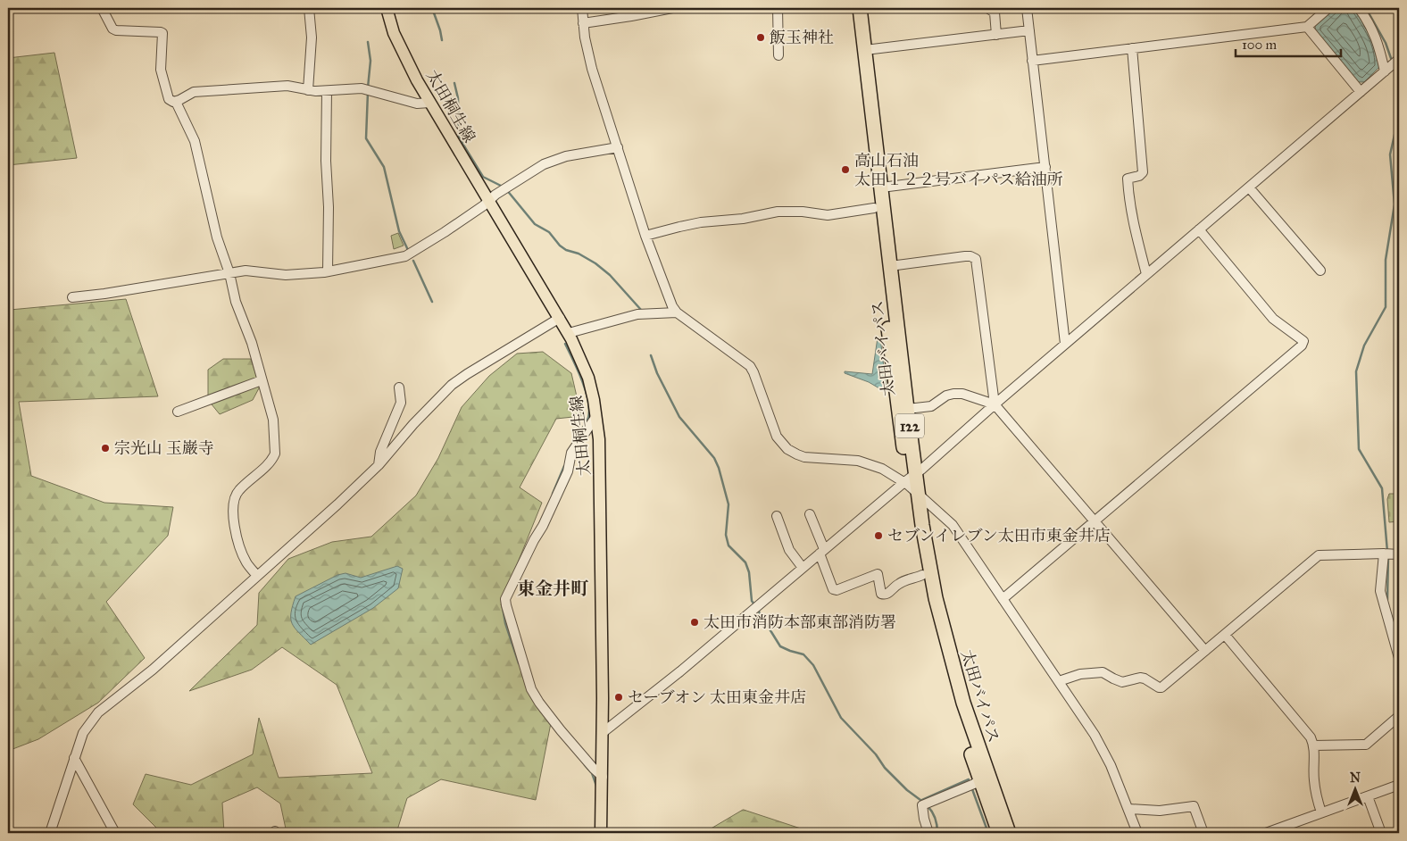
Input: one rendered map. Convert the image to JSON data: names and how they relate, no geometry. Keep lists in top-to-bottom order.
{
  "streets": {
    "highway": ["太田バイパス", "122"],
    "main road": ["太田桐生線"]
  },
  "districts": ["東金井町"],
  "places": [
    "飯玉神社",
    "高山石油 太田１２２号バイパス給油所",
    "宗光山 玉巌寺",
    "セブンイレブン太田市東金井店",
    "太田市消防本部東部消防署",
    "セーブオン 太田東金井店"
  ],
  "scale_bar": "100 m",
  "north": "top"
}
